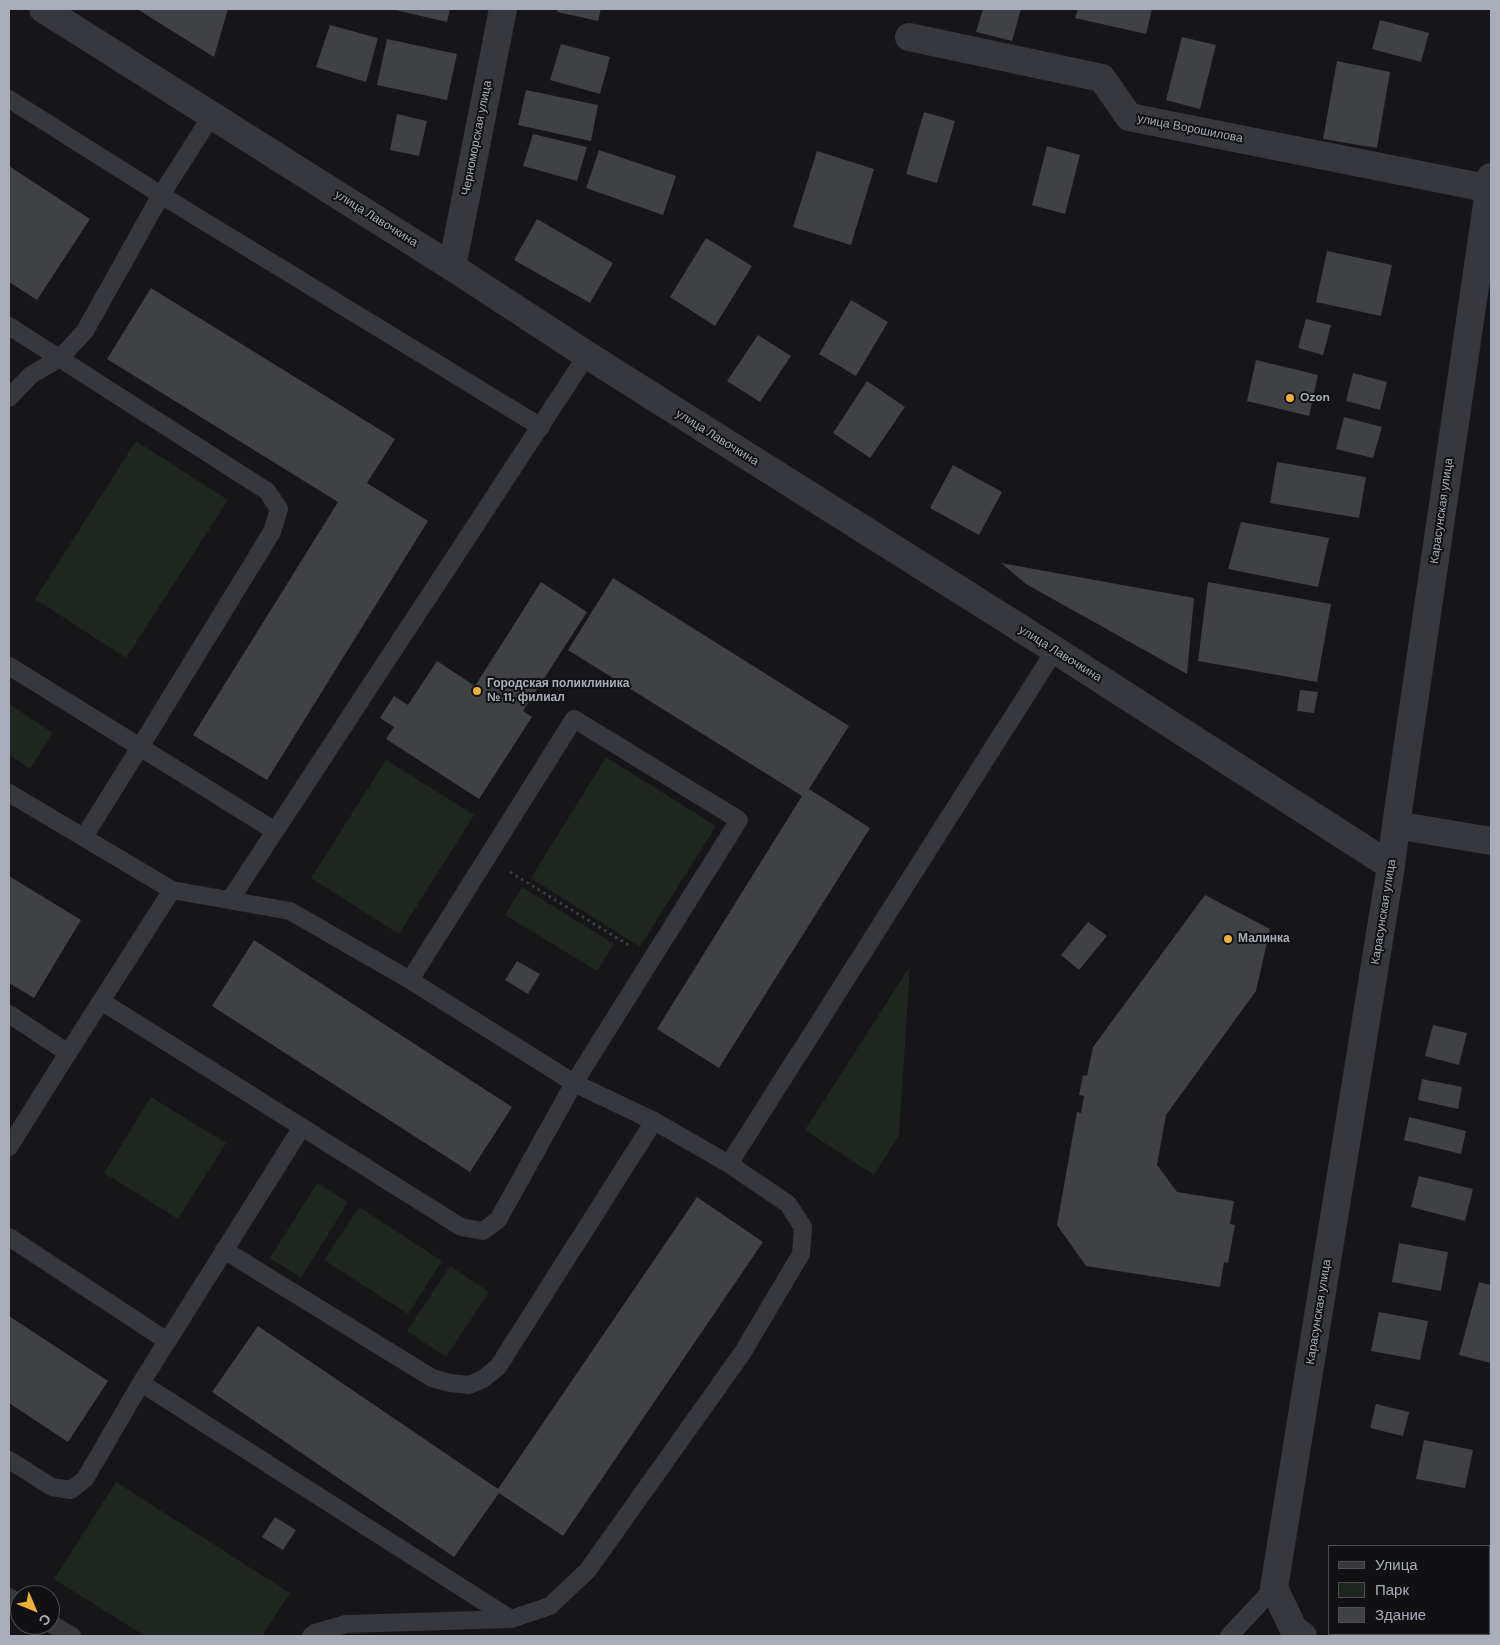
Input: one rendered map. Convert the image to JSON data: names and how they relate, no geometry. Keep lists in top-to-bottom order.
{
  "streets": {
    "street": [
      "улица Ворошилова",
      "Черноморская улица",
      "улица Лавочкина",
      "Карасунская улица"
    ]
  },
  "crossings": [
    ["улица Ворошилова", "Карасунская улица"],
    ["Черноморская улица", "улица Лавочкина"],
    ["улица Лавочкина", "Карасунская улица"]
  ],
  "places": ["Ozon", "Городская поликлиника № 11, филиал", "Малинка"],
  "legend": ["Улица", "Парк", "Здание"],
  "north": "bottom right"
}
